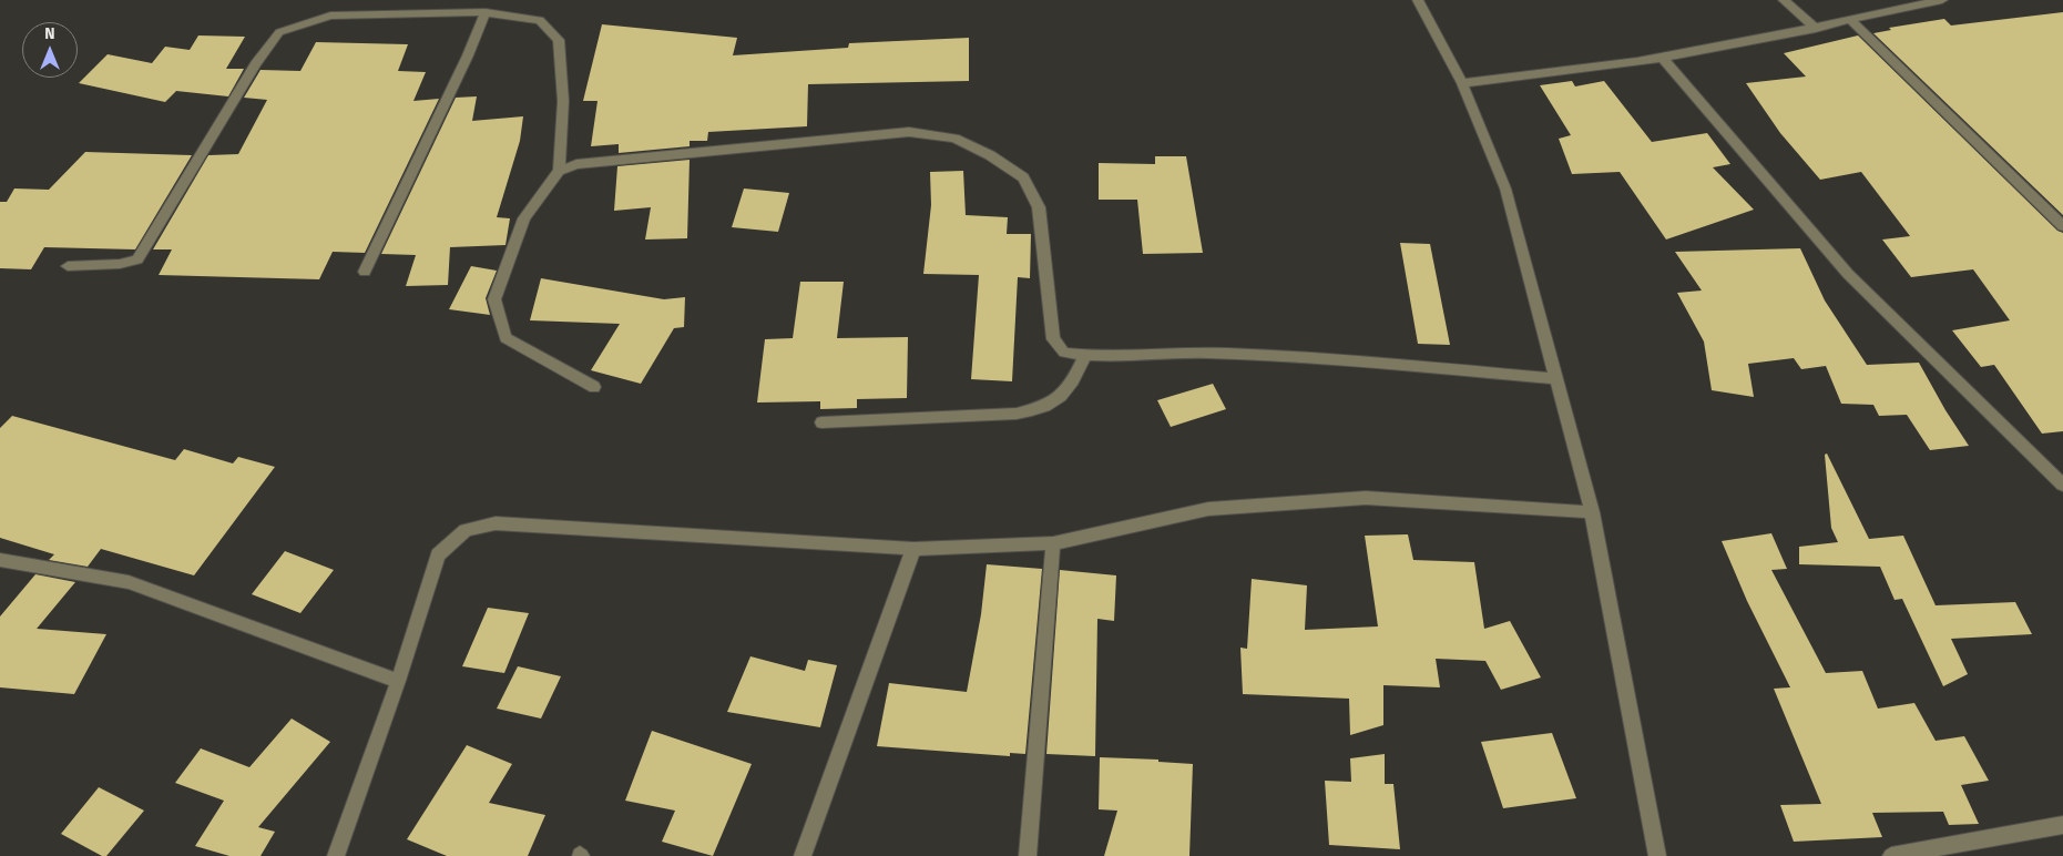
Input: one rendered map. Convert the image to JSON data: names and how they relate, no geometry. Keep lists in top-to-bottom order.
{
  "north": "top"
}
